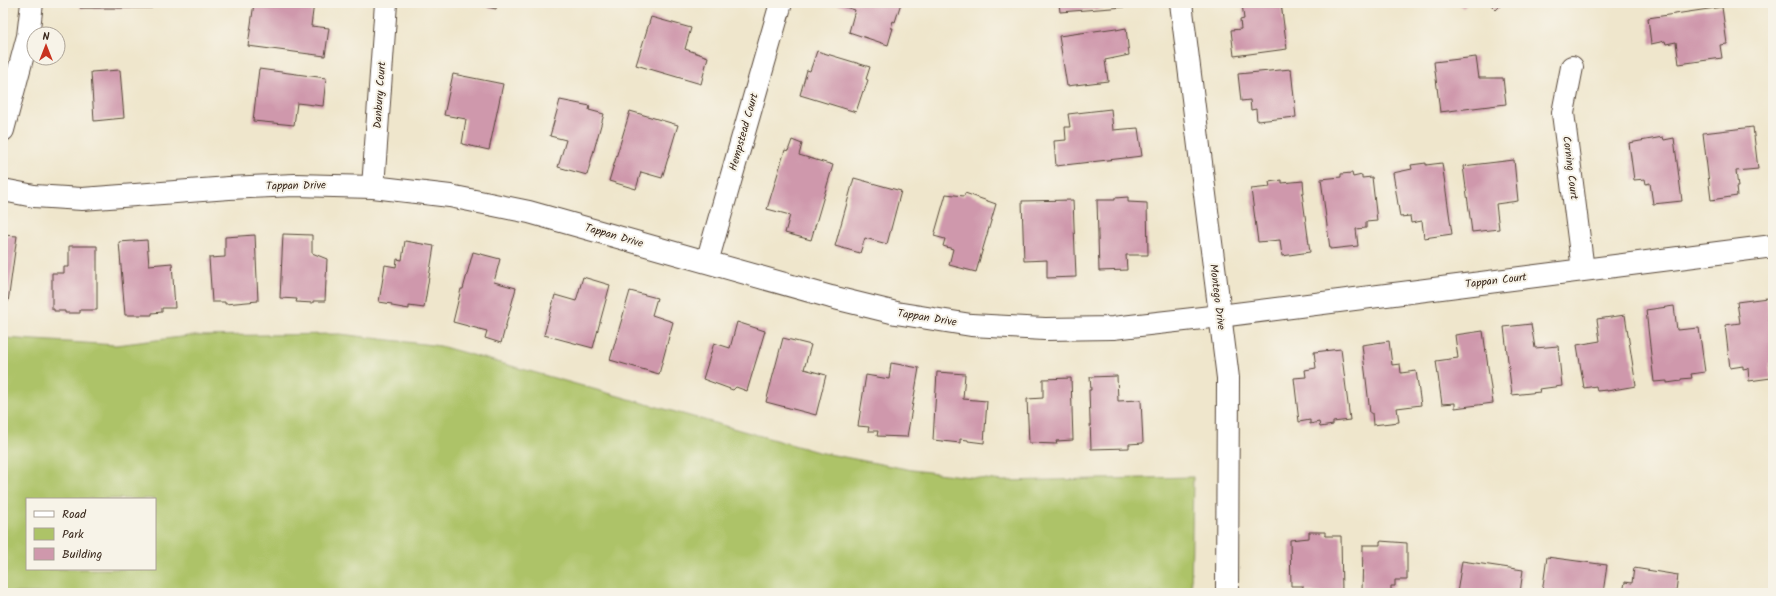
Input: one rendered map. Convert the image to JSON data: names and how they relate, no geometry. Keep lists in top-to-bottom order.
{
  "streets": {
    "street": [
      "Danbury Court",
      "Hempstead Court",
      "Corning Court",
      "Tappan Drive",
      "Tappan Court",
      "Montego Drive"
    ]
  },
  "crossings": [
    ["Danbury Court", "Tappan Drive"],
    ["Hempstead Court", "Tappan Drive"],
    ["Corning Court", "Tappan Court"],
    ["Tappan Drive", "Tappan Court"],
    ["Tappan Drive", "Montego Drive"],
    ["Tappan Court", "Montego Drive"]
  ],
  "legend": ["Road", "Park", "Building"],
  "north": "top"
}
